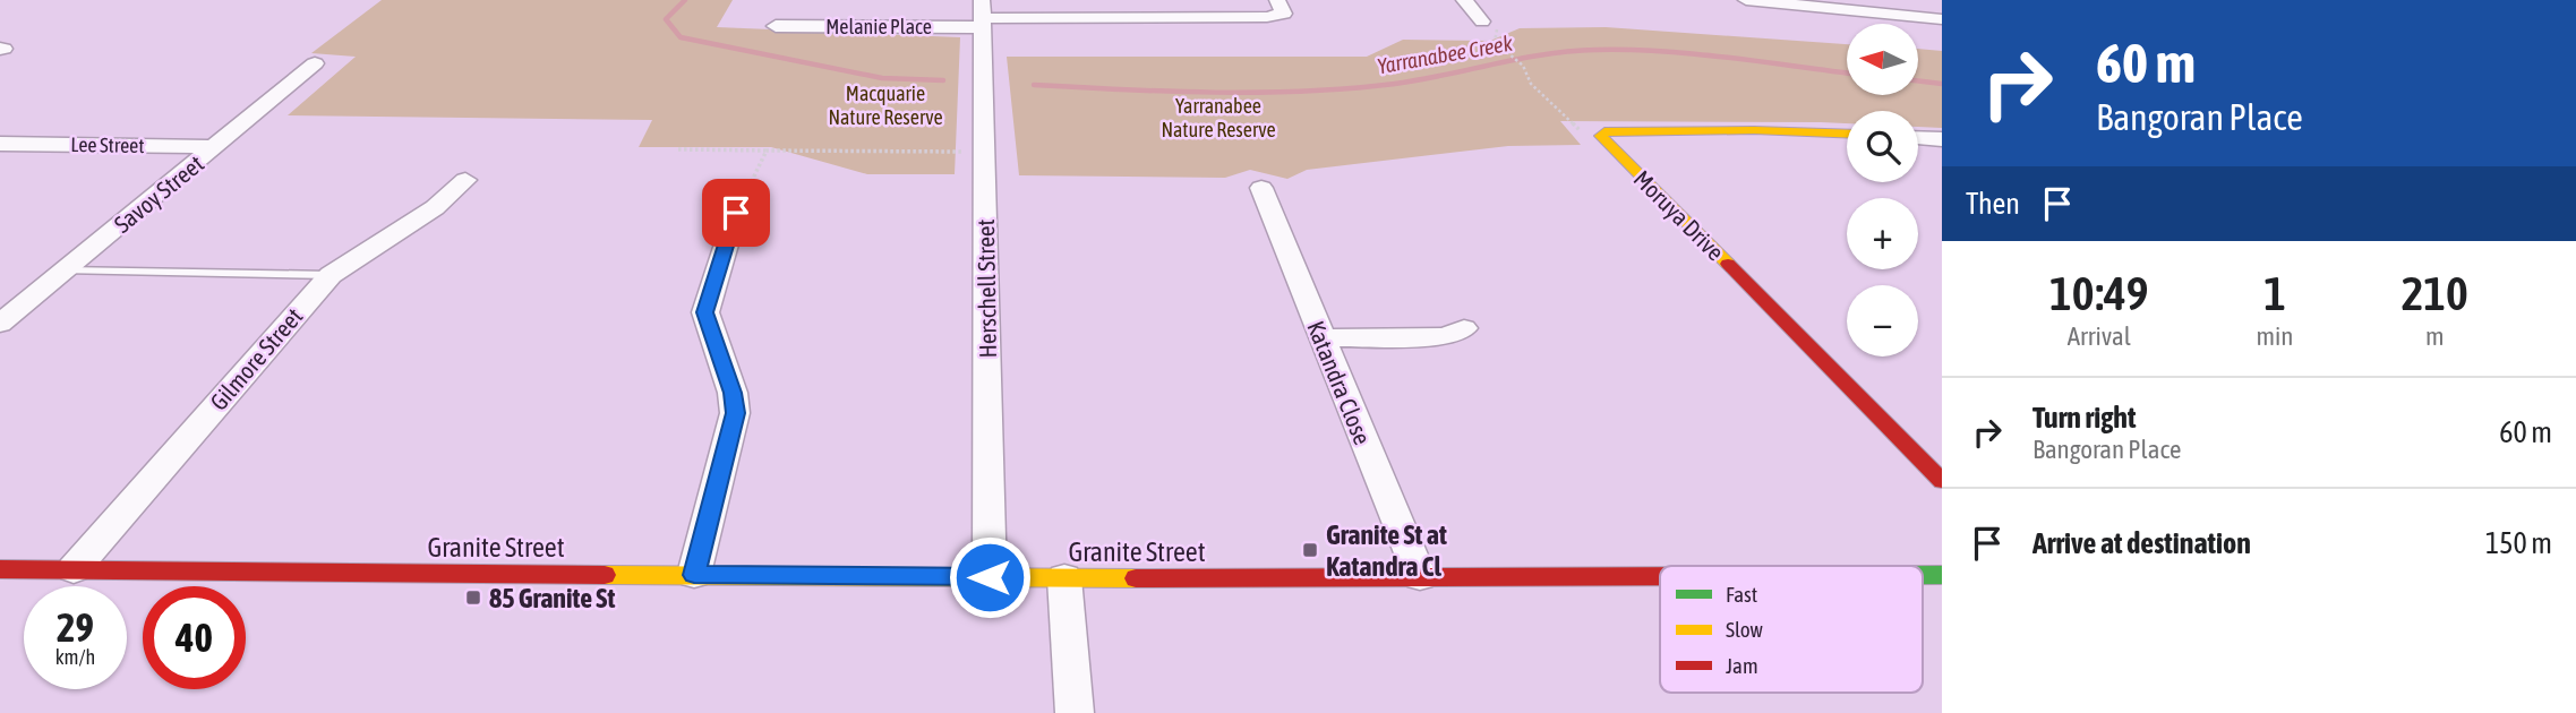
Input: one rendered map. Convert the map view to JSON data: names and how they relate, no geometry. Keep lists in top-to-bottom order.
{
  "streets": {
    "street": [
      "Melanie Place",
      "Lee Street",
      "Savoy Street",
      "Moruya Drive",
      "Herschell Street",
      "Gilmore Street",
      "Katandra Close",
      "Granite Street"
    ]
  },
  "crossings": [
    ["Melanie Place", "Herschell Street"],
    ["Lee Street", "Savoy Street"],
    ["Herschell Street", "Granite Street"],
    ["Gilmore Street", "Granite Street"],
    ["Katandra Close", "Granite Street"]
  ],
  "water": ["Yarranabee Creek"],
  "parks": ["Macquarie Nature Reserve", "Yarranabee Nature Reserve"],
  "places": {
    "transit": ["Granite St at Katandra Cl", "85 Granite St"]
  },
  "legend": ["Fast", "Slow", "Jam"],
  "north": "left",
  "page": {
    "turn": ["60 m", "Bangoran Place"],
    "map_buttons": ["+", "−"],
    "then": "Then",
    "eta": [
      "10:49",
      "Arrival",
      "1",
      "min",
      "210",
      "m"
    ],
    "list": [
      {
        "name": "Turn right",
        "note": "Bangoran Place",
        "value": "60 m"
      },
      {
        "name": "Arrive at destination",
        "value": "150 m"
      }
    ],
    "speed": "29 km/h",
    "limit": "40"
  }
}
